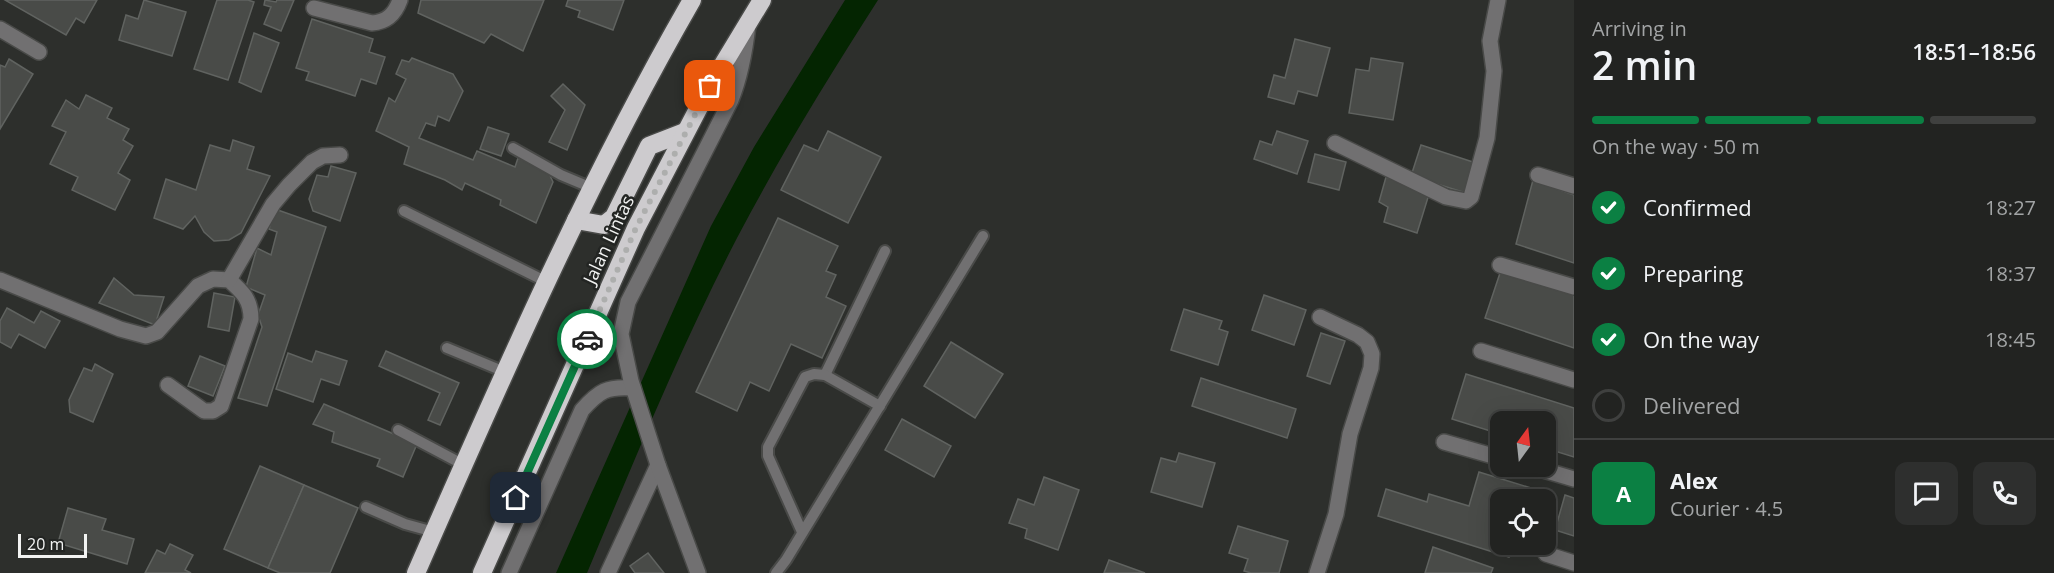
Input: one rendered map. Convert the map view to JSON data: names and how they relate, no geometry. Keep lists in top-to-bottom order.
{
  "streets": {
    "highway": ["Jalan Lintas"]
  },
  "scale_bar": "20 m",
  "north": "top",
  "page": {
    "heading": ["2 min", "Arriving in", "18:51–18:56"],
    "panel": ["Alex", "Courier · 4.5"],
    "bar": "On the way · 50 m",
    "list": [
      ["Confirmed", "18:27"],
      ["Preparing", "18:37"],
      ["On the way", "18:45"],
      "Delivered"
    ],
    "round": "A",
    "scale": "20 m"
  }
}
